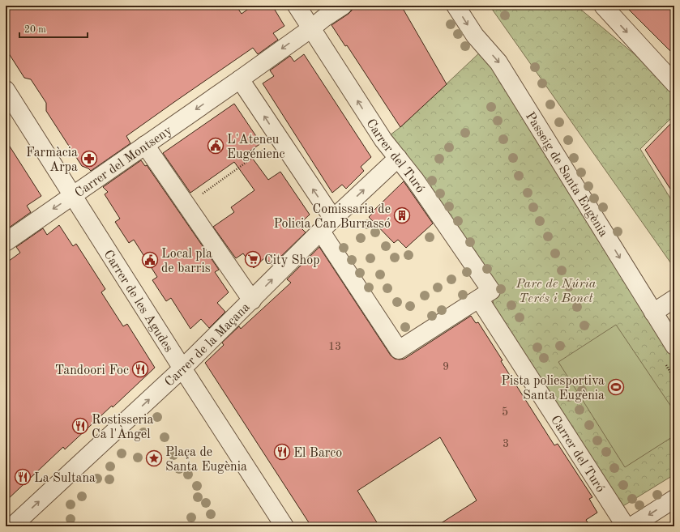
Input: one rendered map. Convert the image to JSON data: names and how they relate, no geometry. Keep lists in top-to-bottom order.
{
  "streets": {
    "street": [
      "Carrer del Turó",
      "Carrer del Montseny",
      "Passeig de Santa Eugènia",
      "Carrer de les Agudes",
      "Carrer de la Maçana"
    ]
  },
  "crossings": [
    ["Carrer del Turó", "Carrer del Montseny"],
    ["Carrer del Turó", "Carrer de la Maçana"],
    ["Carrer del Montseny", "Carrer de les Agudes"],
    ["Carrer de les Agudes", "Carrer de la Maçana"]
  ],
  "one_way": ["Carrer del Montseny", "Passeig de Santa Eugènia", "Carrer de la Maçana"],
  "parks": ["Parc de Núria Terés i Bonet"],
  "places": {
    "public building": ["L'Ateneu Eugénienc", "Local pla de barris"],
    "pharmacy": ["Farmàcia Arpa"],
    "building": ["Comissaria de Policia Can Burrassó"],
    "supermarket": ["City Shop"],
    "restaurant": [
      "Tandoori Foc",
      "Rostisseria Ca l'Àngel",
      "El Barco",
      "La Sultana"
    ],
    "sports": ["Pista poliesportiva Santa Eugènia"],
    "place": ["Plaça de Santa Eugènia"]
  },
  "house_numbers": [
    "13",
    "9",
    "5",
    "3"
  ],
  "scale_bar": "20 m"
}
